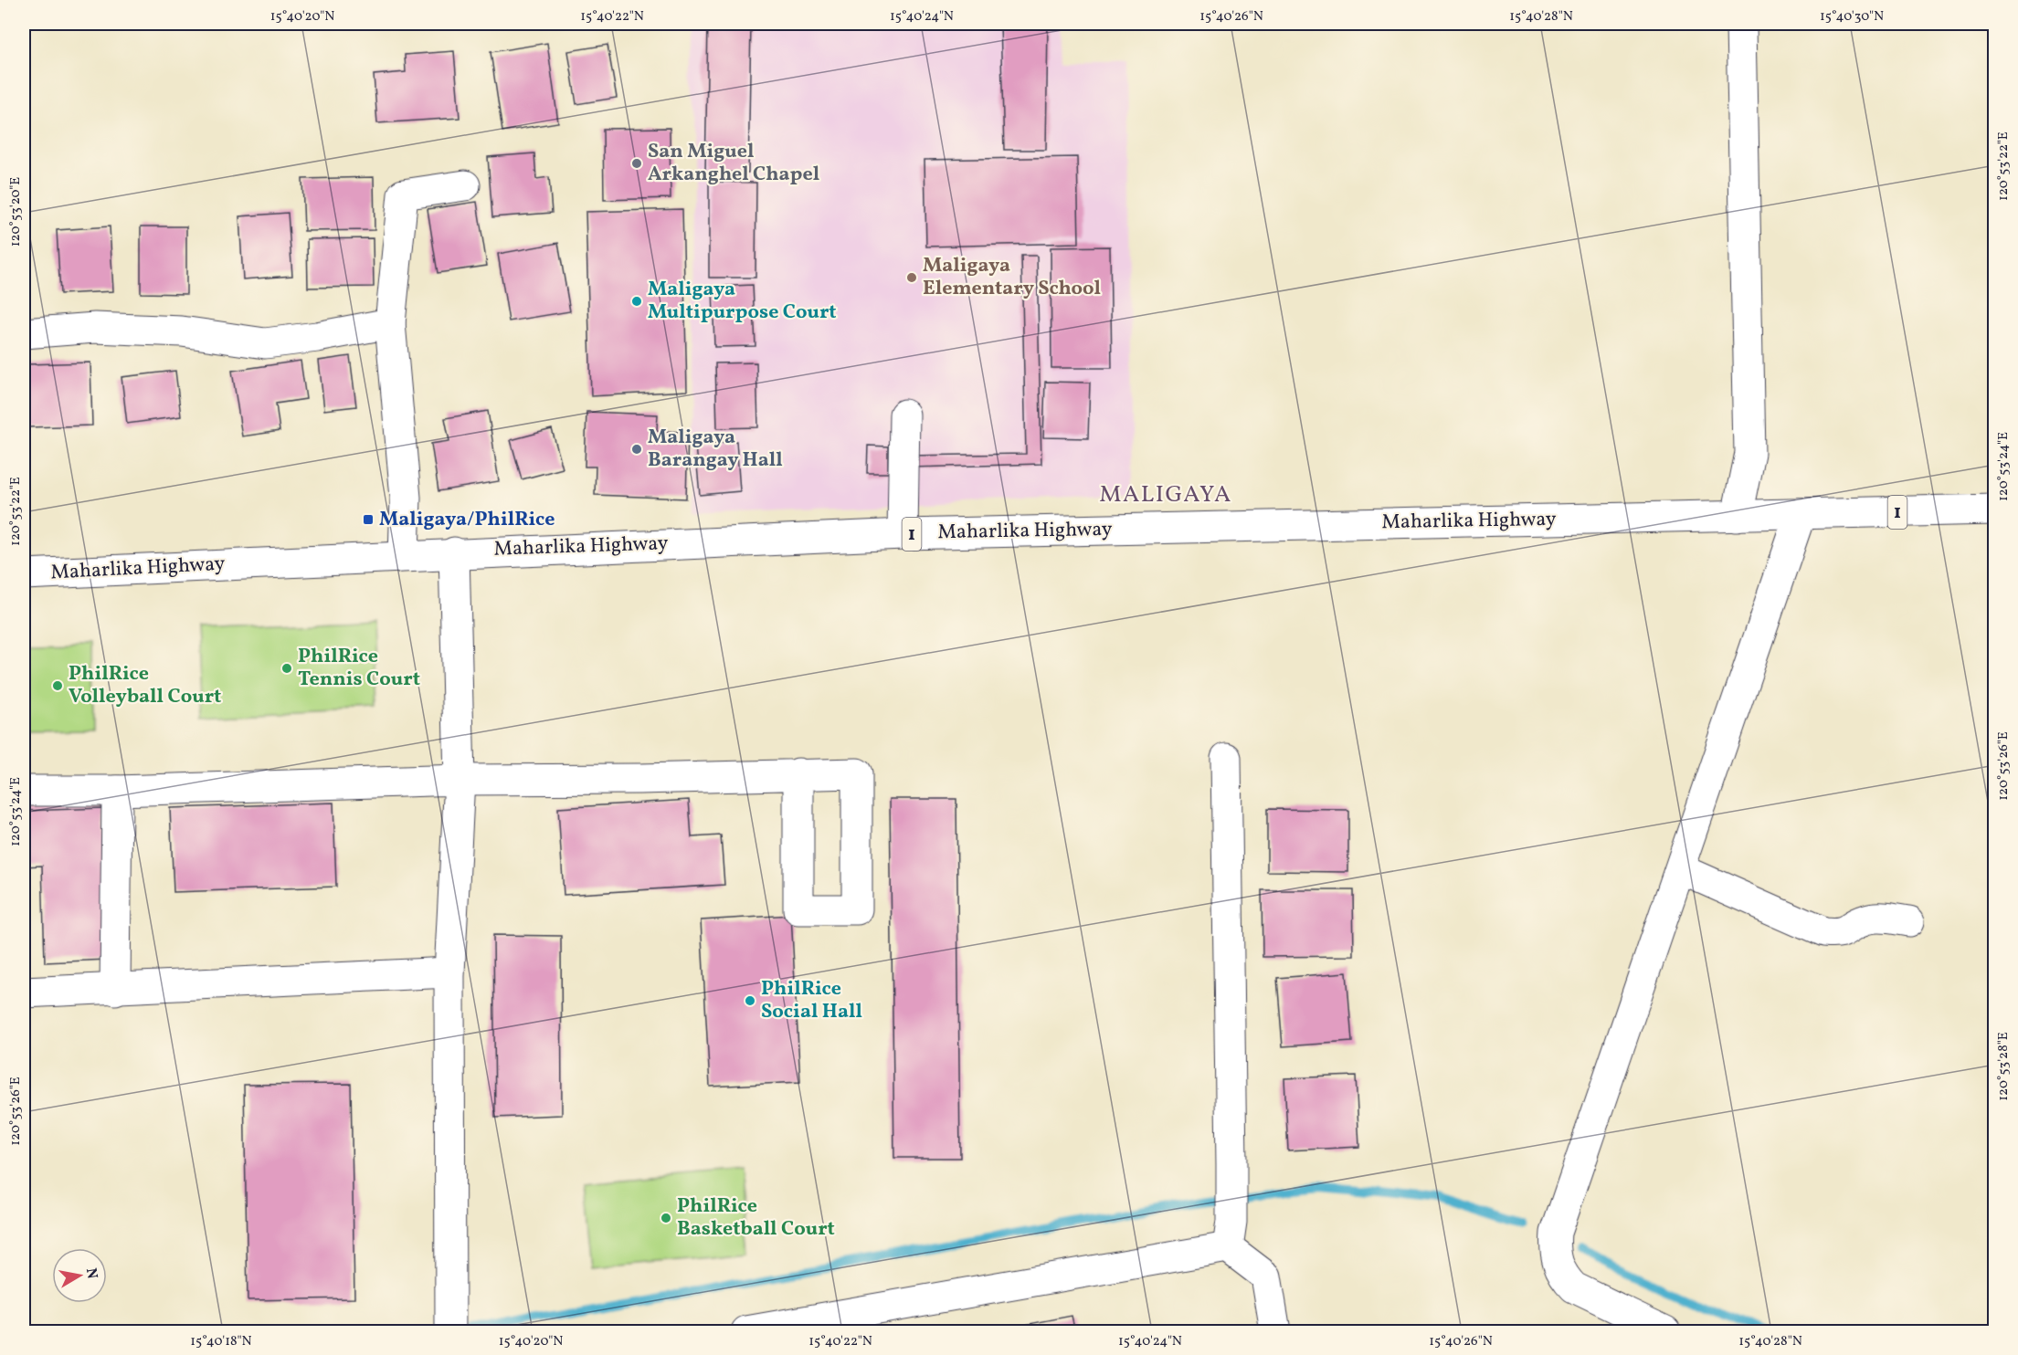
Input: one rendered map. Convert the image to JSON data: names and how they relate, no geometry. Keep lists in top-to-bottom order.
{
  "streets": {
    "main road": ["1", "Maharlika Highway"]
  },
  "districts": ["MALIGAYA"],
  "places": {
    "other": [
      "San Miguel Arkanghel Chapel",
      "Maligaya Elementary School",
      "Maligaya Multipurpose Court",
      "Maligaya Barangay Hall",
      "PhilRice Tennis Court",
      "PhilRice Volleyball Court",
      "PhilRice Social Hall",
      "PhilRice Basketball Court"
    ],
    "transit": ["Maligaya/PhilRice"]
  },
  "north": "right",
  "coordinates": [
    "15°40'20\"N",
    "15°40'22\"N",
    "15°40'24\"N",
    "15°40'26\"N",
    "15°40'28\"N",
    "15°40'30\"N",
    "120°53'22\"E",
    "120°53'20\"E",
    "120°53'24\"E",
    "120°53'26\"E",
    "120°53'28\"E",
    "15°40'18\"N"
  ]
}
